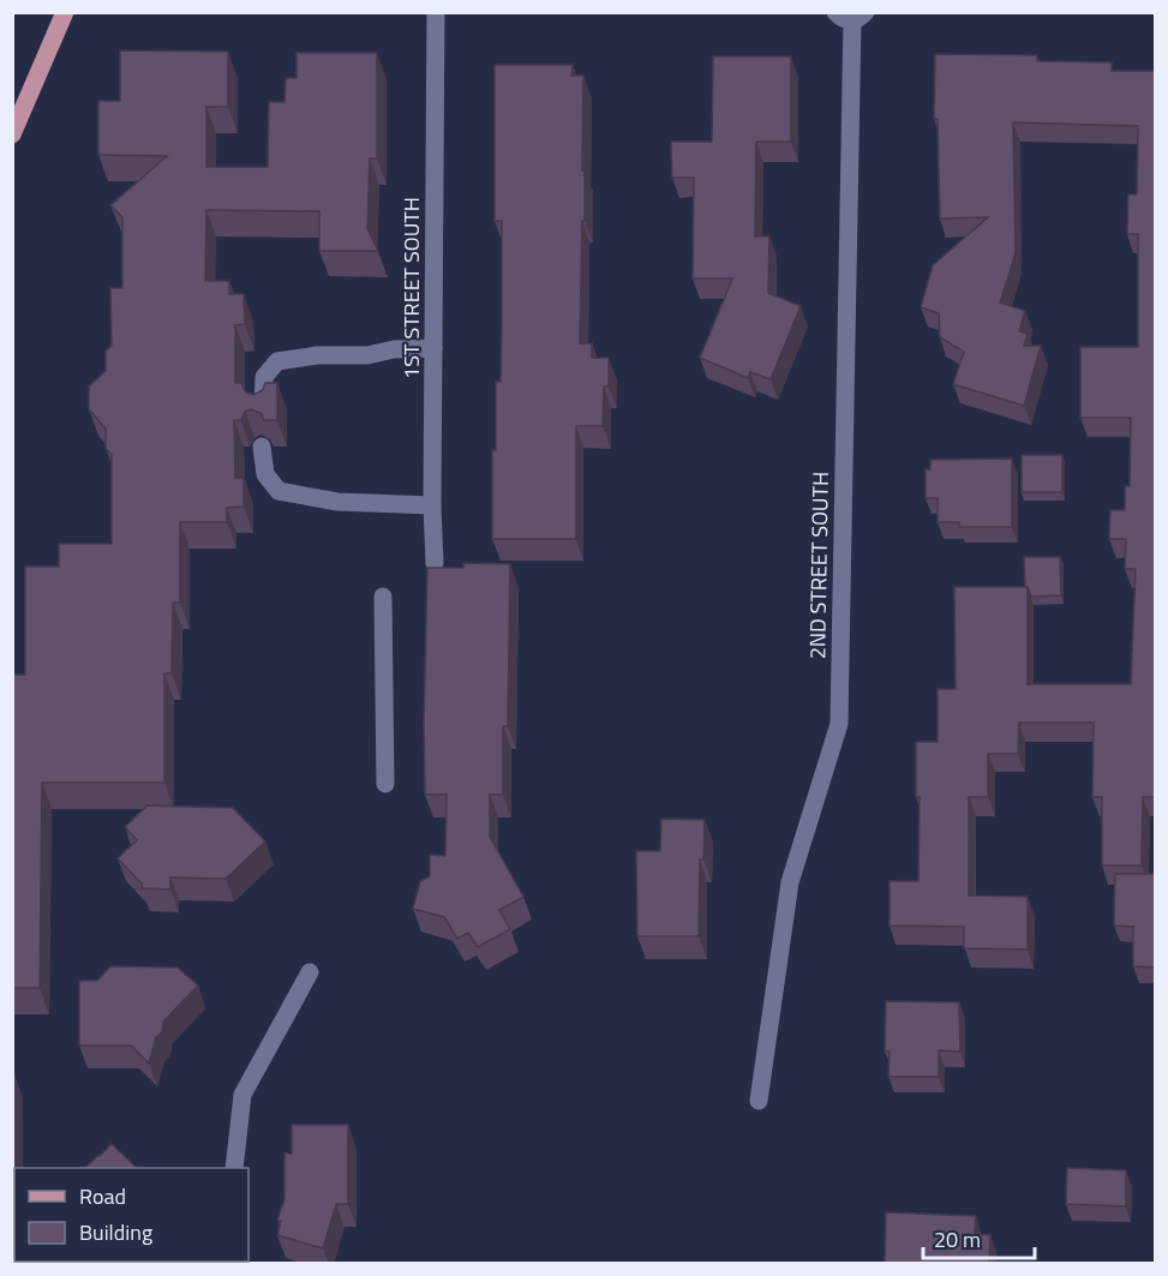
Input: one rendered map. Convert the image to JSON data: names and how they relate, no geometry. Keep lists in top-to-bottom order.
{
  "streets": {
    "street": ["1ST STREET SOUTH", "2ND STREET SOUTH"]
  },
  "legend": ["Road", "Building"],
  "scale_bar": "20 m"
}
